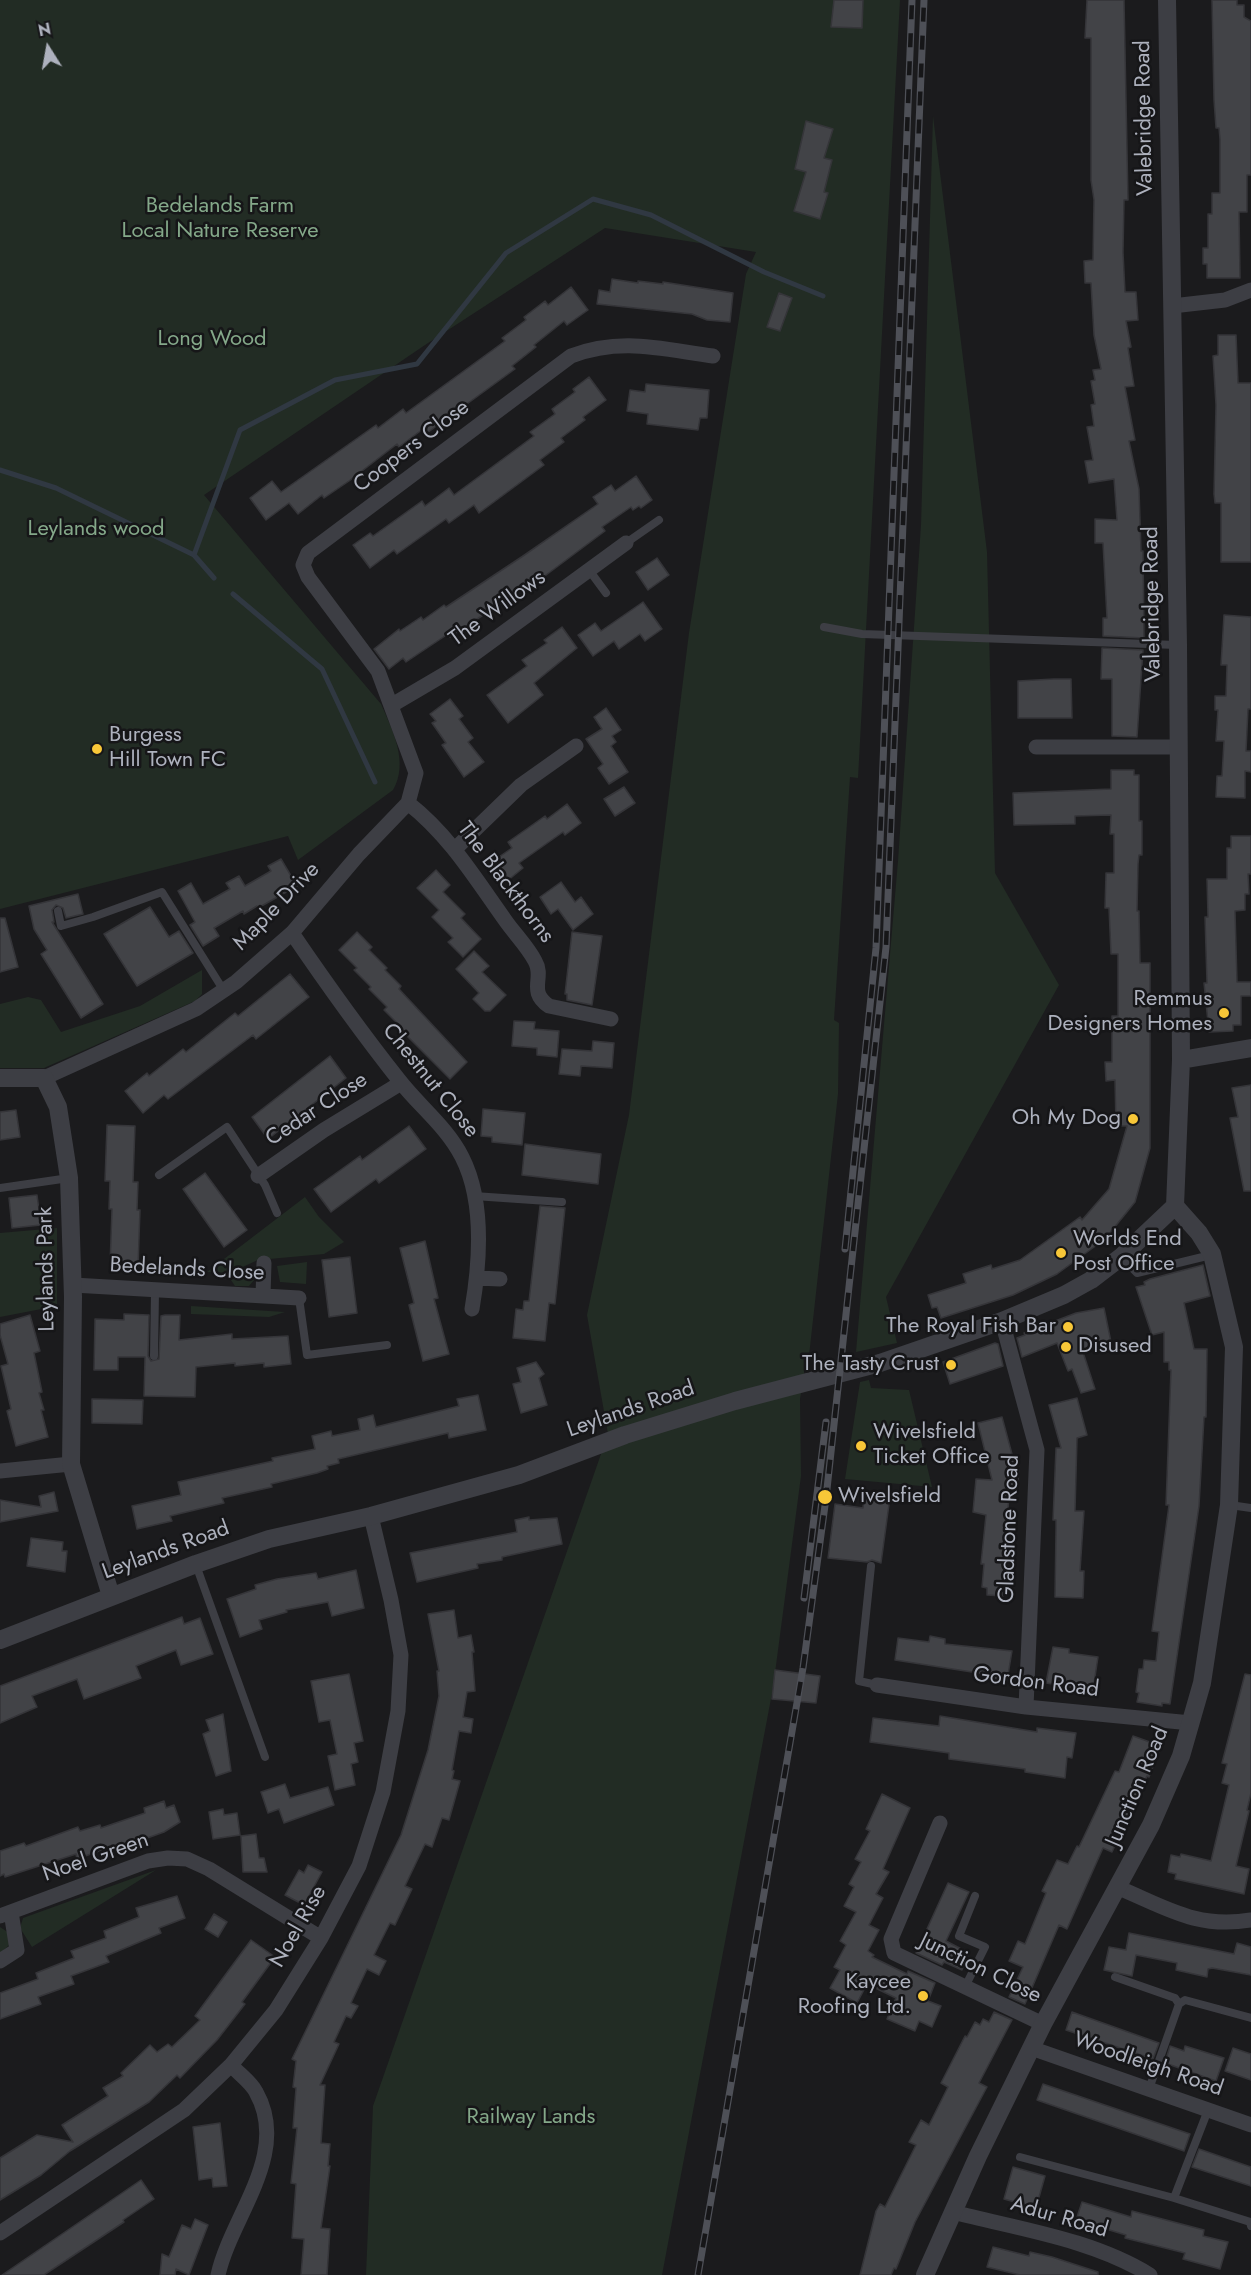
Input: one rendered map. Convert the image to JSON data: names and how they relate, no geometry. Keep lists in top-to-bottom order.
{
  "streets": {
    "street": [
      "Valebridge Road",
      "Coopers Close",
      "The Willows",
      "The Blackthorns",
      "Maple Drive",
      "Chestnut Close",
      "Cedar Close",
      "Leylands Park",
      "Bedelands Close",
      "Leylands Road",
      "Gladstone Road",
      "Gordon Road",
      "Junction Road",
      "Noel Green",
      "Noel Rise",
      "Junction Close",
      "Woodleigh Road",
      "Adur Road"
    ]
  },
  "crossings": [
    ["Valebridge Road", "Leylands Road"],
    ["Coopers Close", "The Willows"],
    ["Coopers Close", "Maple Drive"],
    ["The Willows", "Maple Drive"],
    ["The Blackthorns", "Maple Drive"],
    ["Maple Drive", "Chestnut Close"],
    ["Maple Drive", "Leylands Park"],
    ["Chestnut Close", "Cedar Close"],
    ["Leylands Park", "Bedelands Close"],
    ["Leylands Park", "Leylands Road"],
    ["Leylands Road", "Gladstone Road"],
    ["Leylands Road", "Noel Rise"],
    ["Gladstone Road", "Gordon Road"],
    ["Gordon Road", "Junction Road"],
    ["Junction Road", "Junction Close"],
    ["Junction Road", "Woodleigh Road"],
    ["Junction Road", "Adur Road"],
    ["Noel Green", "Noel Rise"]
  ],
  "parks": [
    "Bedelands Farm Local Nature Reserve",
    "Long Wood",
    "Leylands wood",
    "Railway Lands"
  ],
  "places": [
    "Burgess Hill Town FC",
    "Remmus Designers Homes",
    "Oh My Dog",
    "Worlds End Post Office",
    "The Royal Fish Bar",
    "Disused",
    "The Tasty Crust",
    "Wivelsfield Ticket Office",
    "Wivelsfield",
    "Kaycee Roofing Ltd."
  ],
  "north": "top"
}
